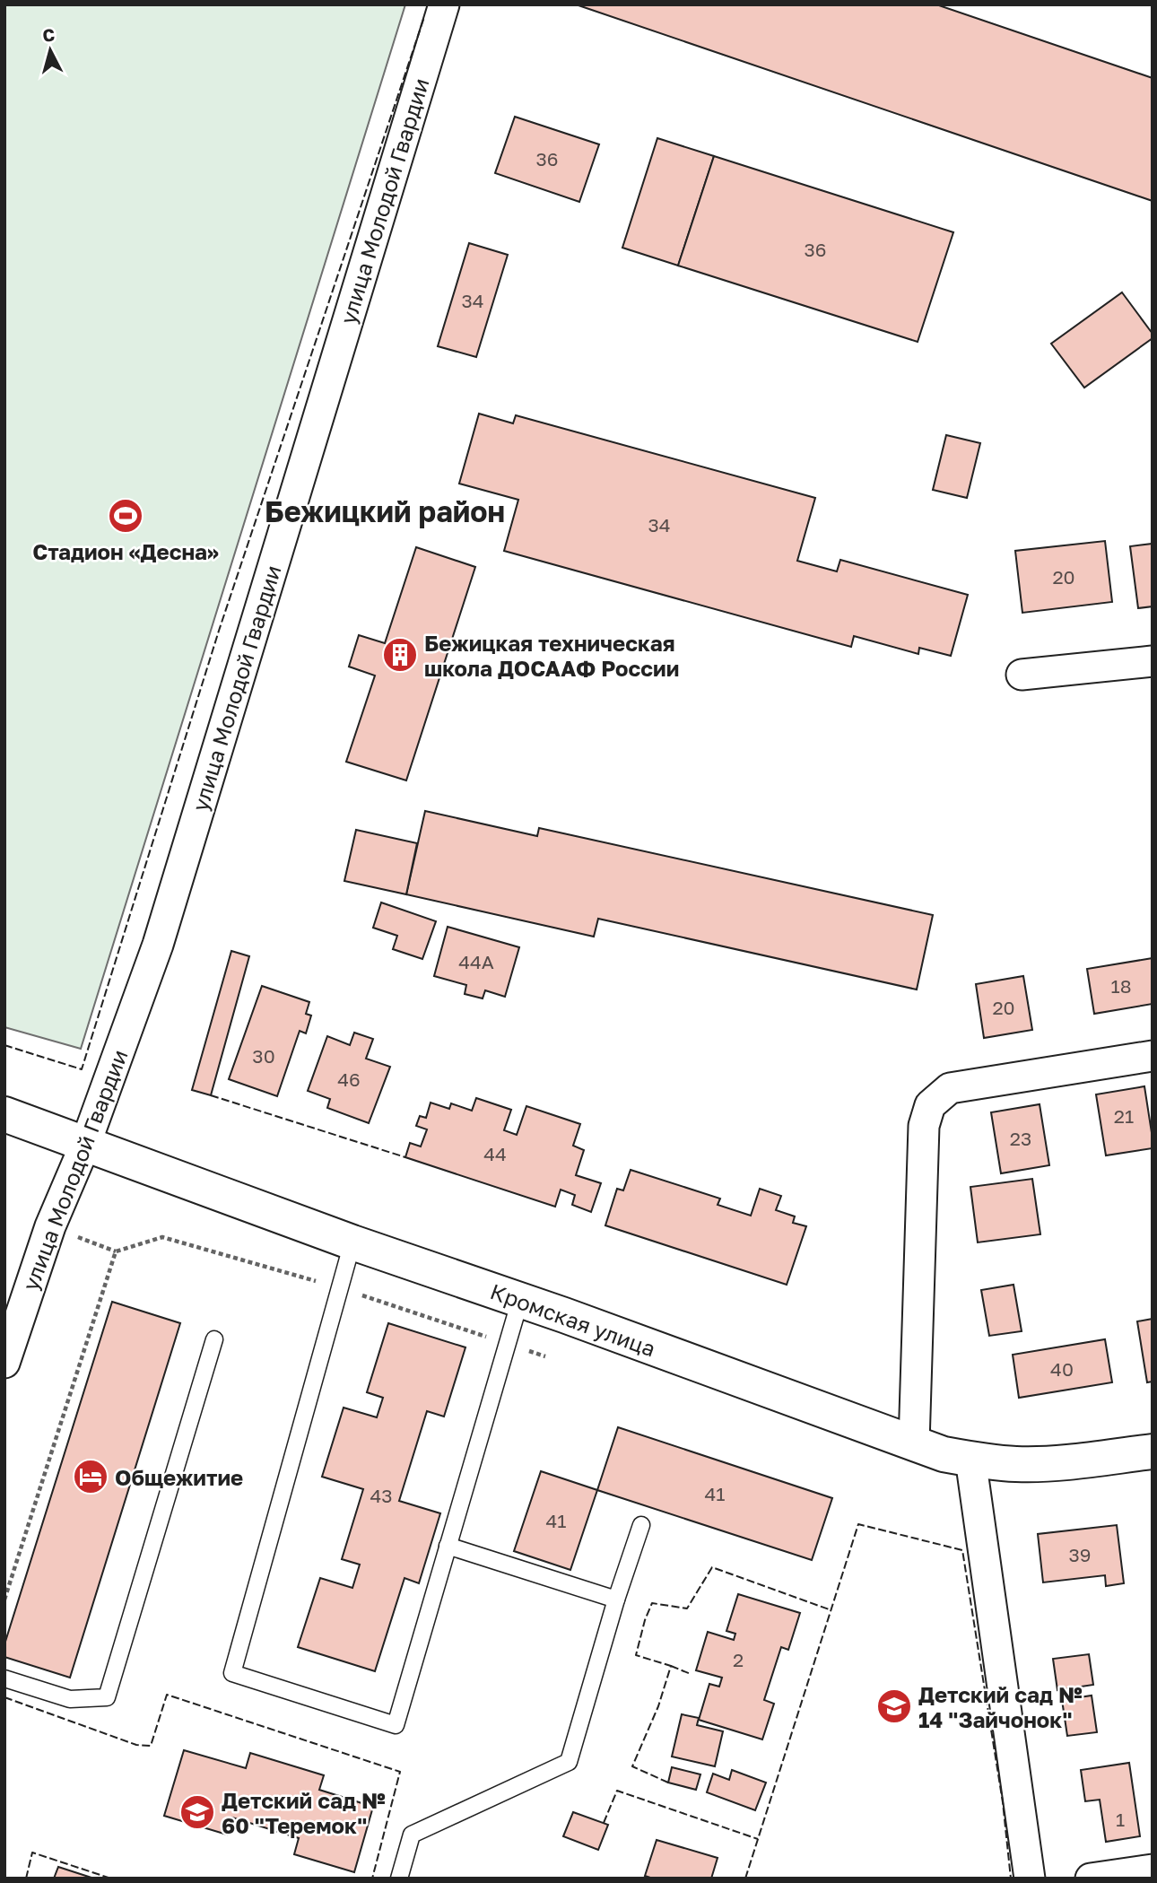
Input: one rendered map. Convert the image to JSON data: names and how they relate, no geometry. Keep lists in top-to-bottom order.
{
  "streets": {
    "street": ["улица Молодой Гвардии", "Кромская улица"]
  },
  "crossings": [
    ["улица Молодой Гвардии", "Кромская улица"]
  ],
  "districts": ["Бежицкий район"],
  "places": {
    "sports": ["Стадион «Десна»"],
    "building": ["Бежицкая техническая школа ДОСААФ России"],
    "hotel": ["Общежитие"],
    "school or university": ["Детский сад № 14 \"Зайчонок\"", "Детский сад № 60 \"Теремок\""]
  },
  "house_numbers": [
    "36",
    "36",
    "34",
    "34",
    "20",
    "44А",
    "18",
    "20",
    "30",
    "46",
    "21",
    "23",
    "44",
    "40",
    "41",
    "43",
    "41",
    "39",
    "2",
    "1"
  ],
  "north": "top"
}
